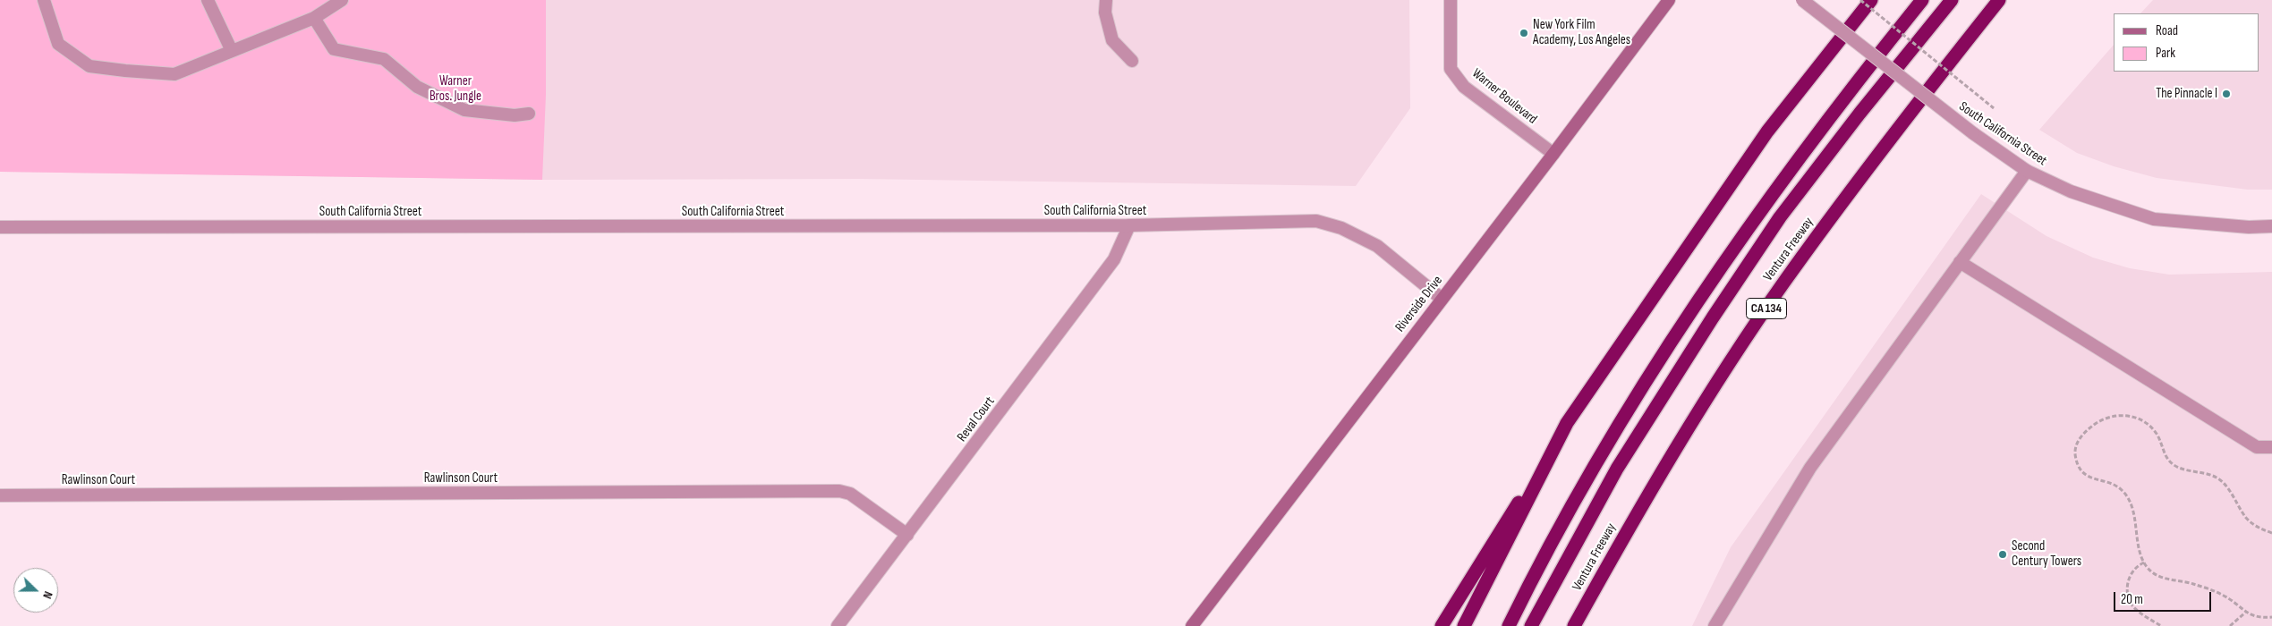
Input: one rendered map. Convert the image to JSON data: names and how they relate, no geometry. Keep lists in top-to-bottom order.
{
  "streets": {
    "highway": ["Ventura Freeway", "CA 134"],
    "main road": ["Riverside Drive"],
    "street": [
      "Warner Boulevard",
      "South California Street",
      "Reval Court",
      "Rawlinson Court"
    ]
  },
  "crossings": [
    ["Warner Boulevard", "Riverside Drive"],
    ["South California Street", "Riverside Drive"],
    ["South California Street", "Reval Court"],
    ["Reval Court", "Rawlinson Court"]
  ],
  "parks": ["Warner Bros. Jungle"],
  "places": ["New York Film Academy, Los Angeles", "The Pinnacle I", "Second Century Towers"],
  "legend": ["Road", "Park"],
  "scale_bar": "20 m",
  "north": "right"
}
